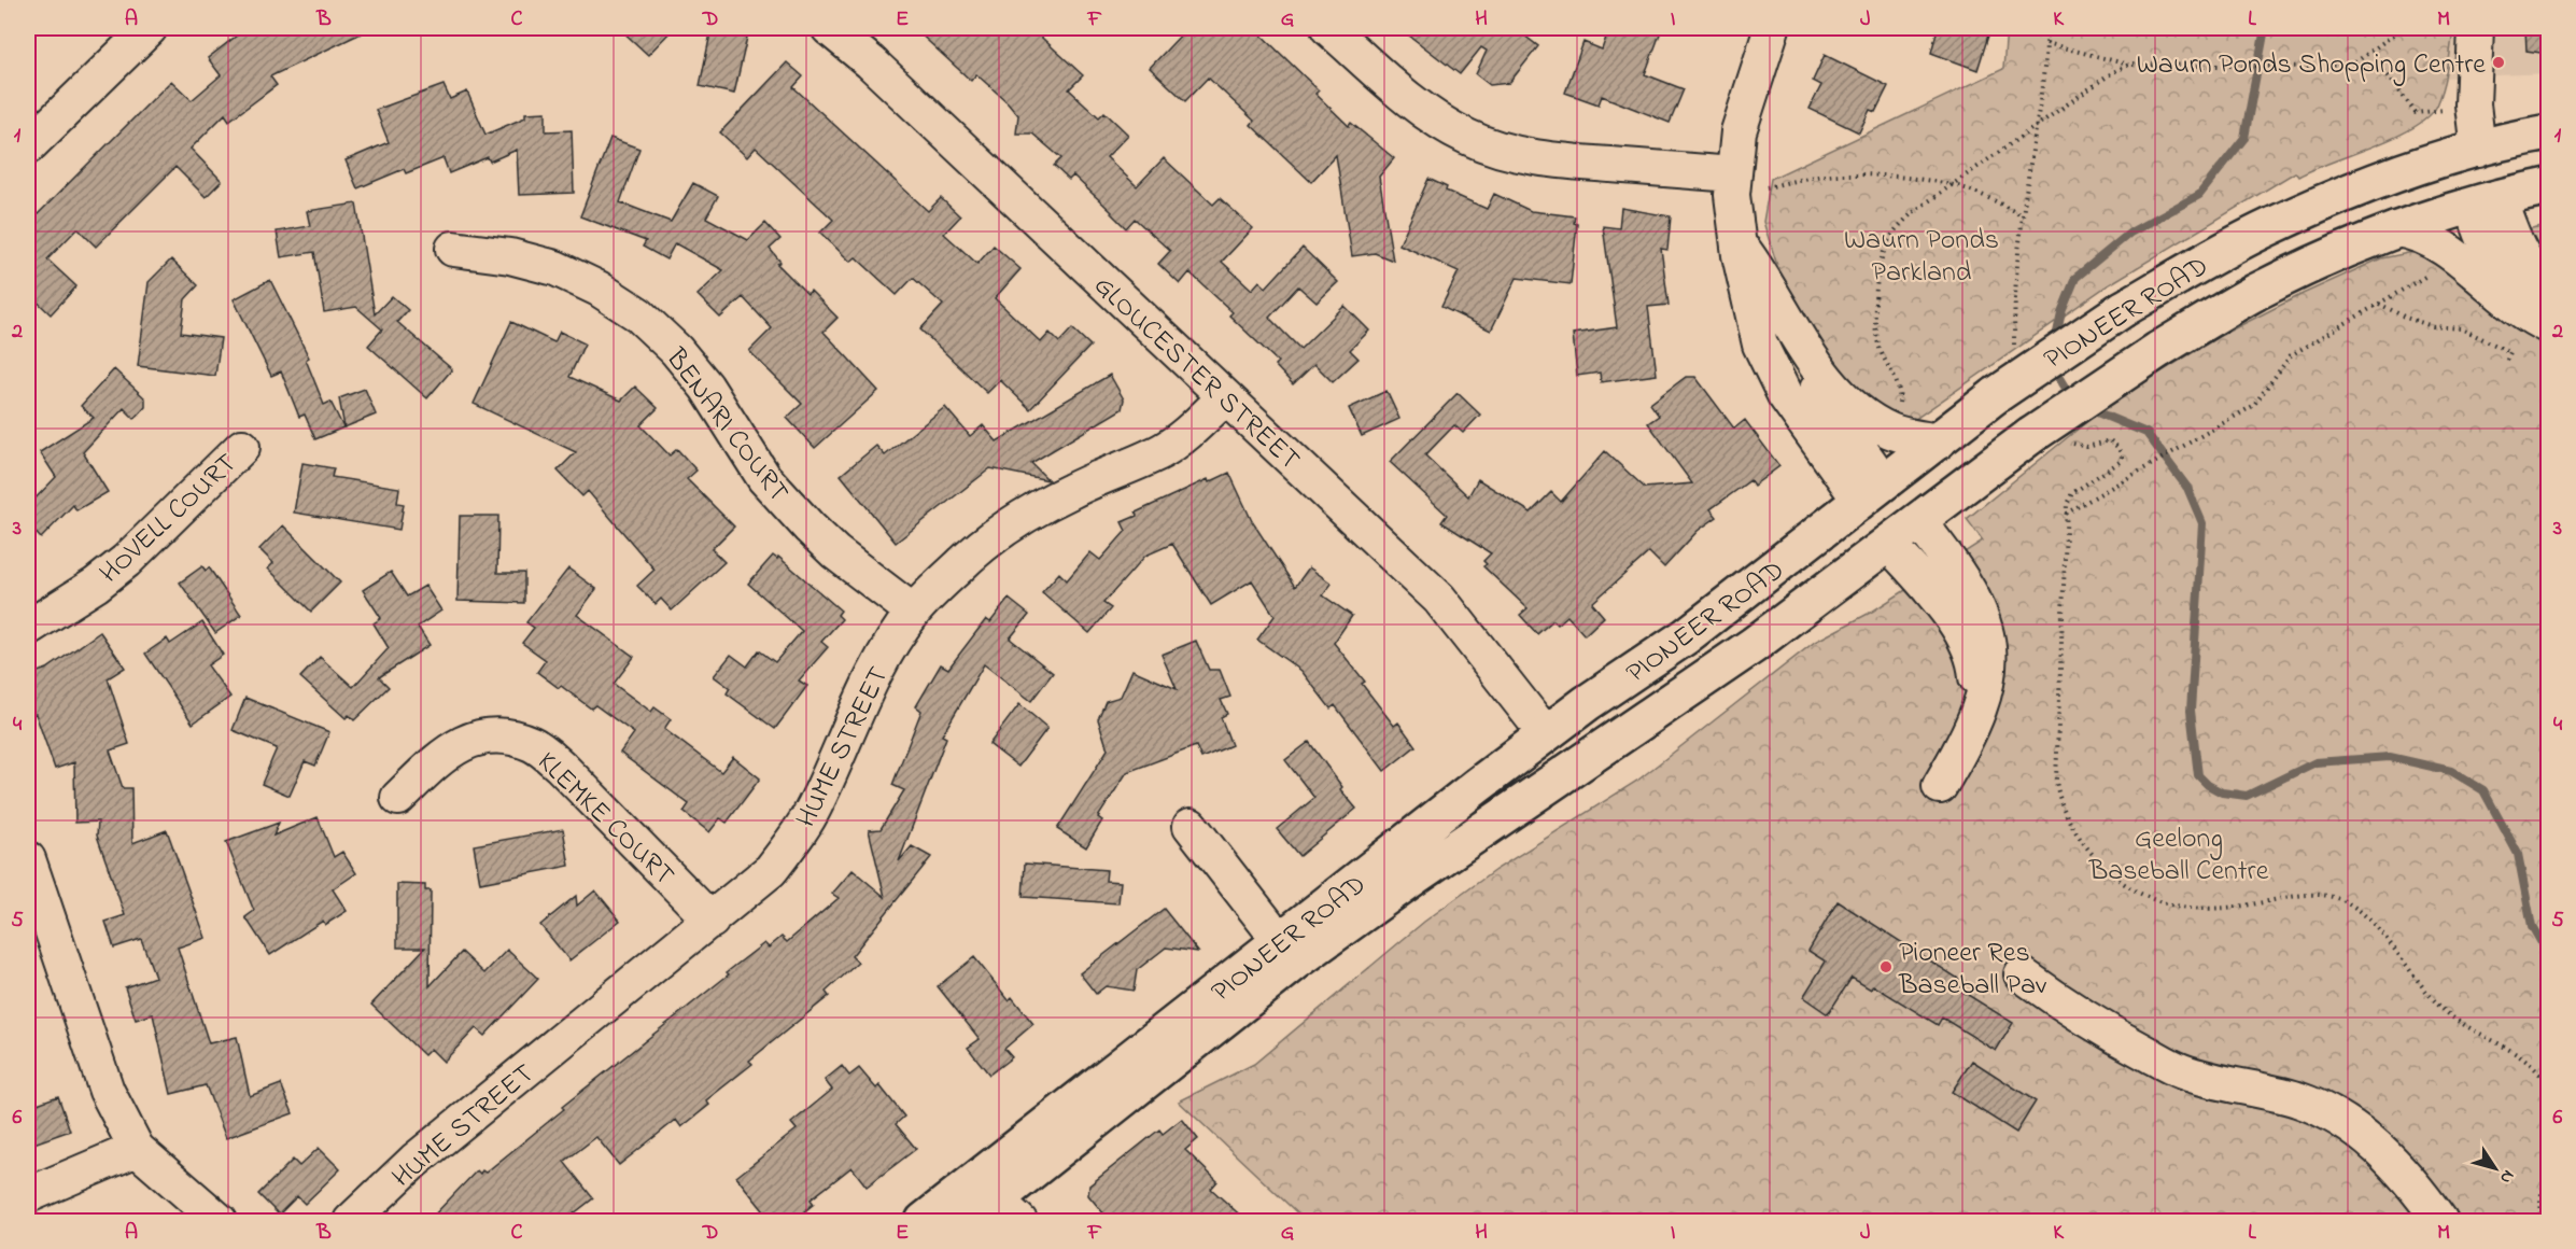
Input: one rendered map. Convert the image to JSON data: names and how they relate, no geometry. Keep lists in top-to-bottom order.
{
  "streets": {
    "main road": ["PIONEER ROAD"],
    "street": [
      "GLOUCESTER STREET",
      "BENARI COURT",
      "HOVELL COURT",
      "HUME STREET",
      "KLEMKE COURT"
    ]
  },
  "crossings": [
    ["PIONEER ROAD", "GLOUCESTER STREET"],
    ["GLOUCESTER STREET", "HUME STREET"],
    ["BENARI COURT", "HUME STREET"],
    ["HUME STREET", "KLEMKE COURT"]
  ],
  "parks": ["Waurn Ponds Parkland", "Geelong Baseball Centre"],
  "places": ["Waurn Ponds Shopping Centre", "Pioneer Res Baseball Pav"],
  "north": "bottom right",
  "grid": {
    "columns": [
      "A",
      "B",
      "C",
      "D",
      "E",
      "F",
      "G",
      "H",
      "I",
      "J",
      "K",
      "L",
      "M"
    ],
    "rows": [
      "1",
      "2",
      "3",
      "4",
      "5",
      "6"
    ]
  }
}
